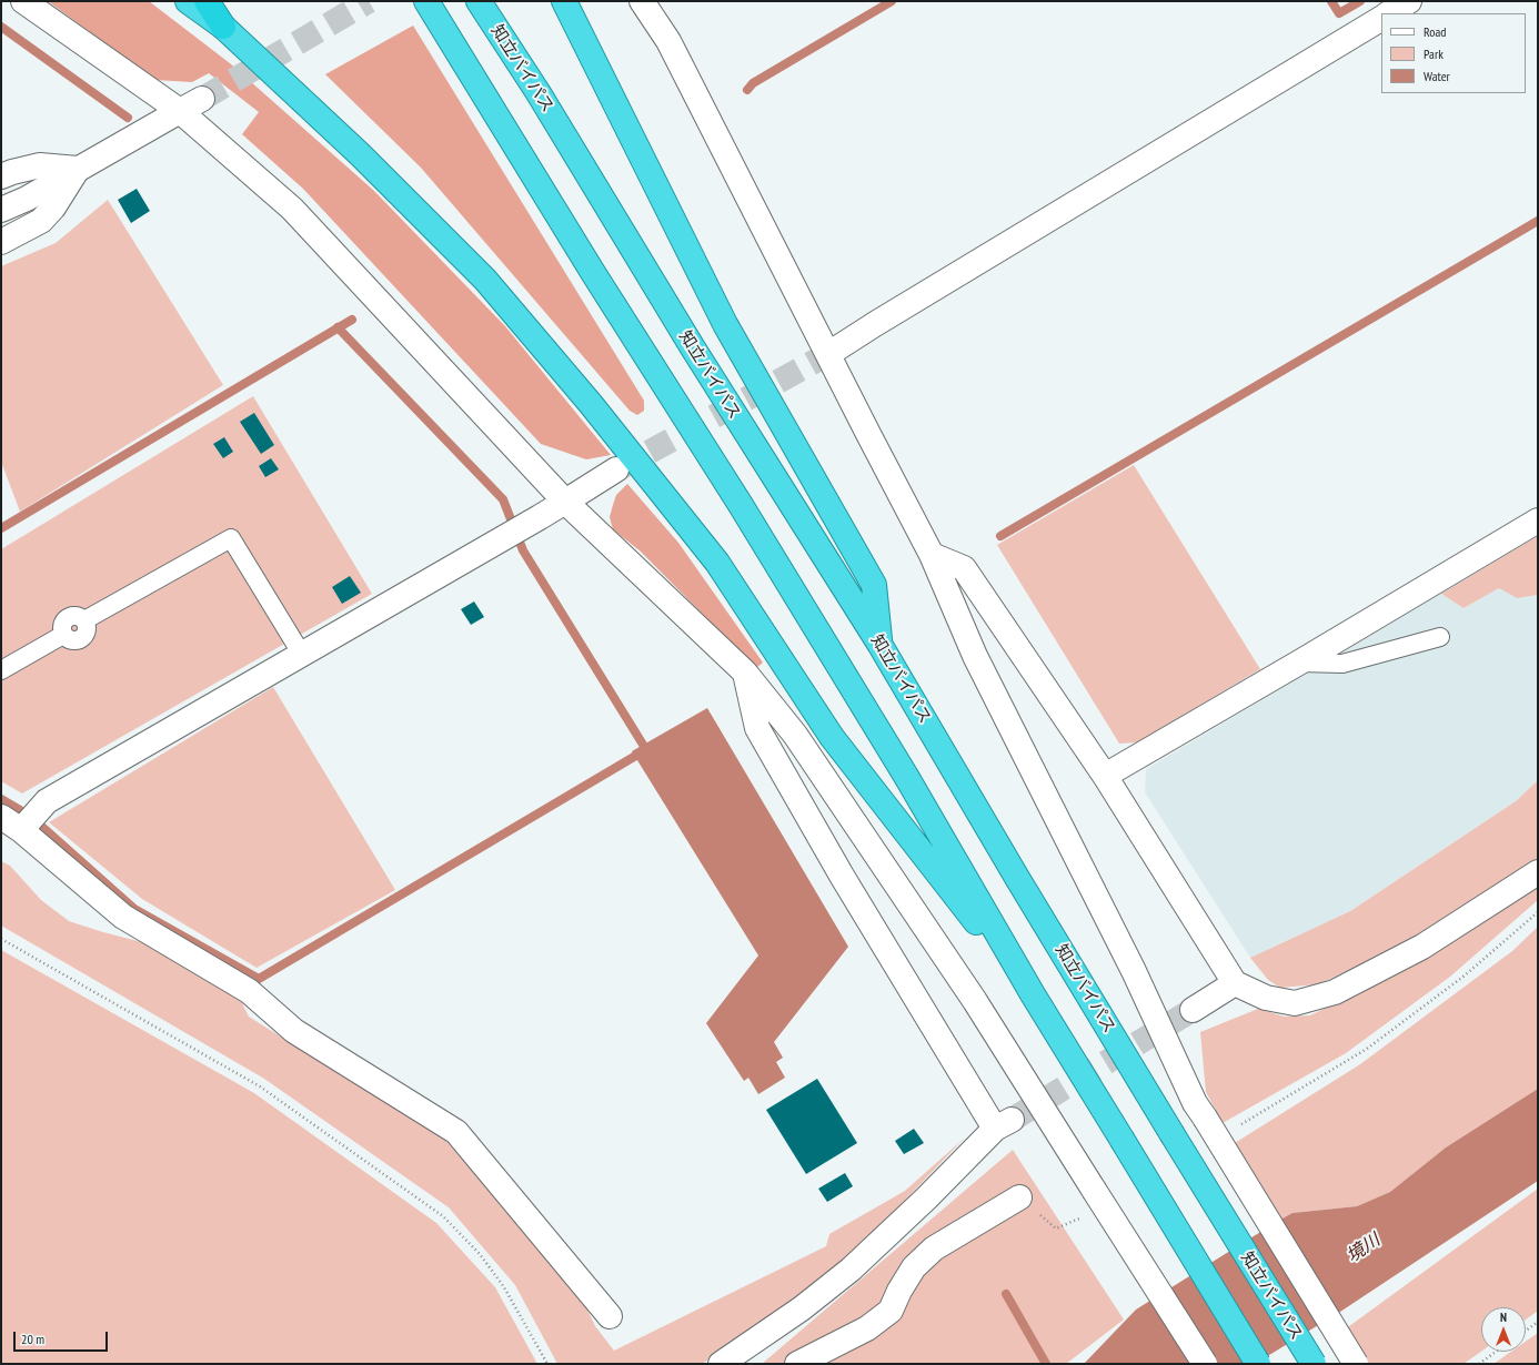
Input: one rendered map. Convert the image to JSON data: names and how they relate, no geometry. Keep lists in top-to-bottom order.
{
  "streets": {
    "highway": ["知立バイパス"]
  },
  "water": ["境川"],
  "legend": ["Road", "Park", "Water"],
  "scale_bar": "20 m",
  "north": "top"
}
